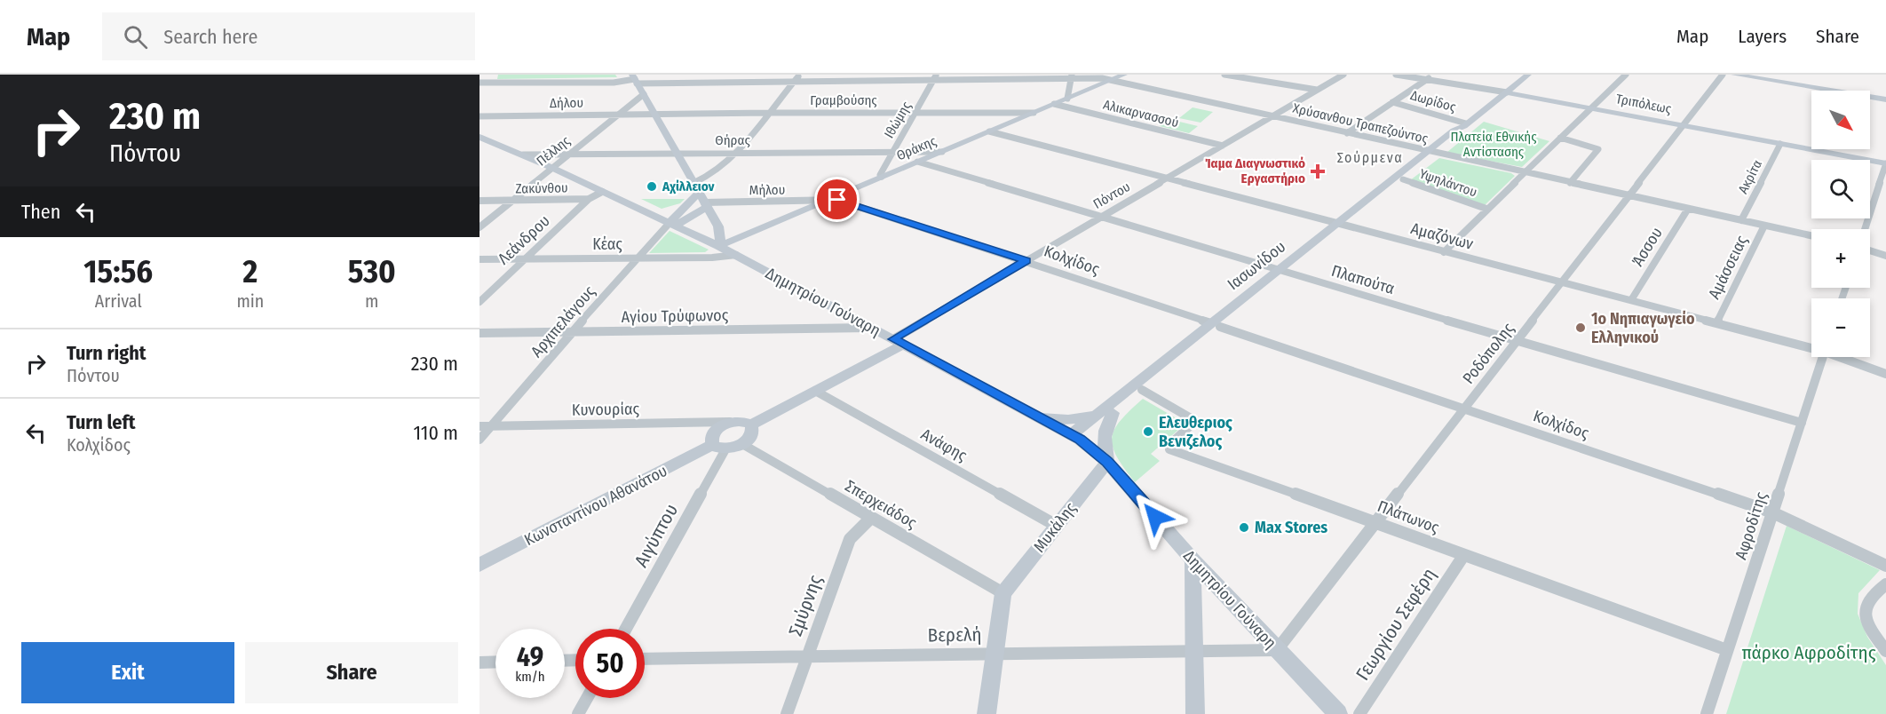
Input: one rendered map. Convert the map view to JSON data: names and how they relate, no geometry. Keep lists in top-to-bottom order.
{
  "streets": {
    "street": [
      "Γραμβούσης",
      "Δωρίδος",
      "Δήλου",
      "Τριπόλεως",
      "Αλικαρνασσού",
      "Ιθώμης",
      "Χρύσανθου Τραπεζούντος",
      "Θήρας",
      "Θράκης",
      "Πέλλης",
      "Ακρίτα",
      "Υψηλάντου",
      "Ζακύνθου",
      "Μήλου",
      "Πόντου",
      "Αμαζόνων",
      "Λεάνδρου",
      "Κέας",
      "Άσσου",
      "Κολχίδος",
      "Ιασωνίδου",
      "Αμάσσειας",
      "Πλαπούτα",
      "Δημητρίου Γούναρη",
      "Αγίου Τρύφωνος",
      "Αρχιπελάγους",
      "Ροδόπολης",
      "Κυνουρίας",
      "Ανάφης",
      "Σπερχειάδος",
      "Κωνσταντίνου Αθανάτου",
      "Πλάτωνος",
      "Αφροδίτης",
      "Μυκάλης",
      "Αιγύπτου",
      "Σμύρνης",
      "Γεωργίου Σεφέρη",
      "Βερελή"
    ]
  },
  "crossings": [
    ["Γραμβούσης", "Δήλου"],
    ["Γραμβούσης", "Ιθώμης"],
    ["Γραμβούσης", "Θράκης"],
    ["Δωρίδος", "Ιασωνίδου"],
    ["Δήλου", "Πέλλης"],
    ["Τριπόλεως", "Ακρίτα"],
    ["Τριπόλεως", "Ιασωνίδου"],
    ["Τριπόλεως", "Ροδόπολης"],
    ["Αλικαρνασσού", "Θράκης"],
    ["Αλικαρνασσού", "Πόντου"],
    ["Ιθώμης", "Χρύσανθου Τραπεζούντος"],
    ["Ιθώμης", "Θήρας"],
    ["Ιθώμης", "Θράκης"],
    ["Χρύσανθου Τραπεζούντος", "Θράκης"],
    ["Χρύσανθου Τραπεζούντος", "Ακρίτα"],
    ["Χρύσανθου Τραπεζούντος", "Πόντου"],
    ["Χρύσανθου Τραπεζούντος", "Άσσου"],
    ["Χρύσανθου Τραπεζούντος", "Ιασωνίδου"],
    ["Χρύσανθου Τραπεζούντος", "Αμάσσειας"],
    ["Χρύσανθου Τραπεζούντος", "Ροδόπολης"],
    ["Θήρας", "Θράκης"],
    ["Θήρας", "Πέλλης"],
    ["Θήρας", "Δημητρίου Γούναρη"],
    ["Θράκης", "Μήλου"],
    ["Θράκης", "Αμαζόνων"],
    ["Θράκης", "Κολχίδος"],
    ["Θράκης", "Πλαπούτα"],
    ["Θράκης", "Δημητρίου Γούναρη"],
    ["Πέλλης", "Ζακύνθου"],
    ["Πέλλης", "Δημητρίου Γούναρη"],
    ["Υψηλάντου", "Ιασωνίδου"],
    ["Ζακύνθου", "Λεάνδρου"],
    ["Ζακύνθου", "Δημητρίου Γούναρη"],
    ["Μήλου", "Κολχίδος"],
    ["Πόντου", "Αμαζόνων"],
    ["Πόντου", "Κολχίδος"],
    ["Πόντου", "Πλαπούτα"],
    ["Πόντου", "Δημητρίου Γούναρη"],
    ["Αμαζόνων", "Άσσου"],
    ["Αμαζόνων", "Ιασωνίδου"],
    ["Αμαζόνων", "Αμάσσειας"],
    ["Αμαζόνων", "Ροδόπολης"],
    ["Λεάνδρου", "Κέας"],
    ["Κέας", "Δημητρίου Γούναρη"],
    ["Κέας", "Αρχιπελάγους"],
    ["Κολχίδος", "Ιασωνίδου"],
    ["Κολχίδος", "Ροδόπολης"],
    ["Κολχίδος", "Αφροδίτης"],
    ["Ιασωνίδου", "Πλαπούτα"],
    ["Ιασωνίδου", "Δημητρίου Γούναρη"],
    ["Ιασωνίδου", "Πλάτωνος"],
    ["Πλαπούτα", "Ροδόπολης"],
    ["Πλαπούτα", "Αφροδίτης"],
    ["Δημητρίου Γούναρη", "Αγίου Τρύφωνος"],
    ["Δημητρίου Γούναρη", "Αρχιπελάγους"],
    ["Δημητρίου Γούναρη", "Ροδόπολης"],
    ["Δημητρίου Γούναρη", "Μυκάλης"],
    ["Δημητρίου Γούναρη", "Βερελή"],
    ["Αγίου Τρύφωνος", "Αρχιπελάγους"],
    ["Αρχιπελάγους", "Κυνουρίας"],
    ["Ροδόπολης", "Πλάτωνος"],
    ["Ροδόπολης", "Βερελή"],
    ["Ανάφης", "Μυκάλης"],
    ["Σπερχειάδος", "Κωνσταντίνου Αθανάτου"],
    ["Σπερχειάδος", "Μυκάλης"],
    ["Σπερχειάδος", "Σμύρνης"],
    ["Κωνσταντίνου Αθανάτου", "Αιγύπτου"],
    ["Πλάτωνος", "Αφροδίτης"],
    ["Πλάτωνος", "Γεωργίου Σεφέρη"],
    ["Σμύρνης", "Βερελή"]
  ],
  "districts": ["Σούρμενα"],
  "parks": ["Πλατεία Εθνικής Αντίστασης", "πάρκο Αφροδίτης"],
  "places": {
    "health": ["Ίαμα Διαγνωστικό Εργαστήριο"],
    "other": [
      "Αχίλλειον",
      "1ο Νηπιαγωγείο Ελληνικού",
      "Ελευθεριος Βενιζελος",
      "Max Stores"
    ]
  },
  "north": "bottom right",
  "page": {
    "header": "Map",
    "search": "Search here",
    "nav": ["Map", "Layers", "Share"],
    "turn": ["230 m", "Πόντου"],
    "map_buttons": ["+", "−"],
    "then": "Then",
    "eta": [
      "15:56",
      "Arrival",
      "2",
      "min",
      "530",
      "m"
    ],
    "list": [
      {
        "name": "Turn right",
        "note": "Πόντου",
        "value": "230 m"
      },
      {
        "name": "Turn left",
        "note": "Κολχίδος",
        "value": "110 m"
      }
    ],
    "speed": "49 km/h",
    "limit": "50",
    "buttons": ["Exit", "Share"]
  }
}
